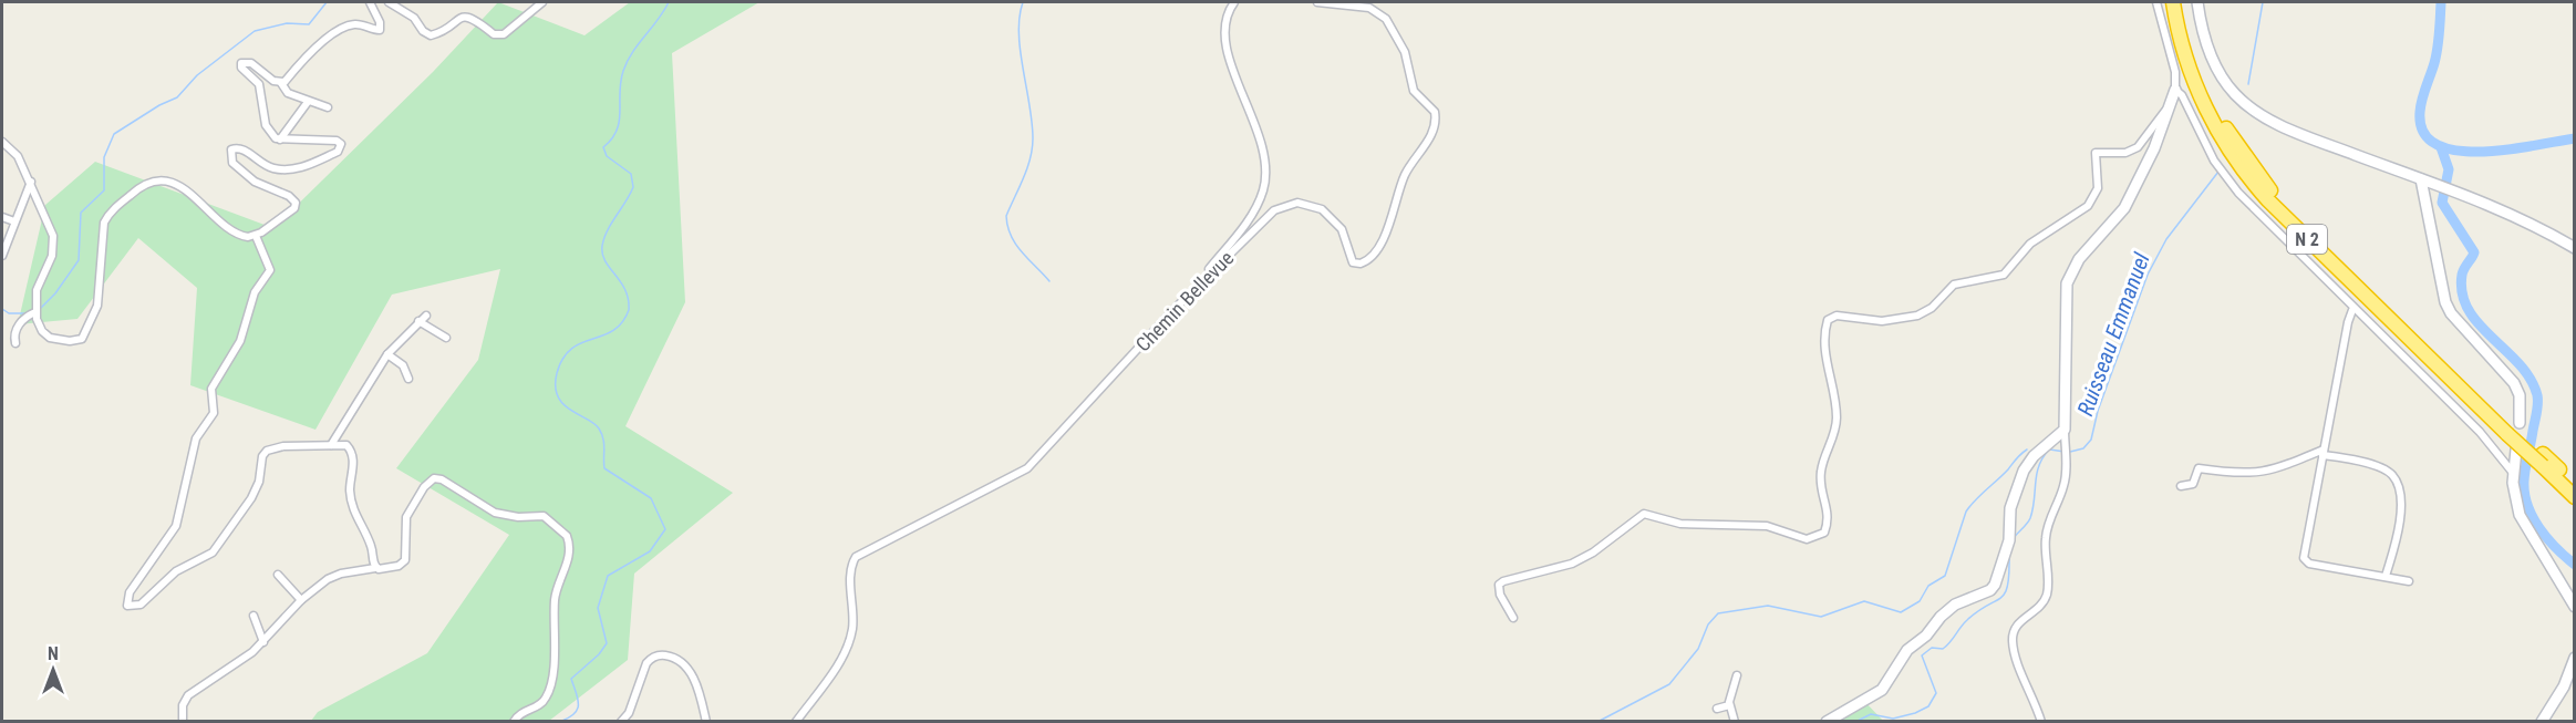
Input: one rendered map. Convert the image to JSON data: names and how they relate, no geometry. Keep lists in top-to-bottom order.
{
  "streets": {
    "highway": ["N 2"],
    "street": ["Chemin Bellevue"]
  },
  "water": ["Ruisseau Emmanuel"],
  "north": "top"
}
